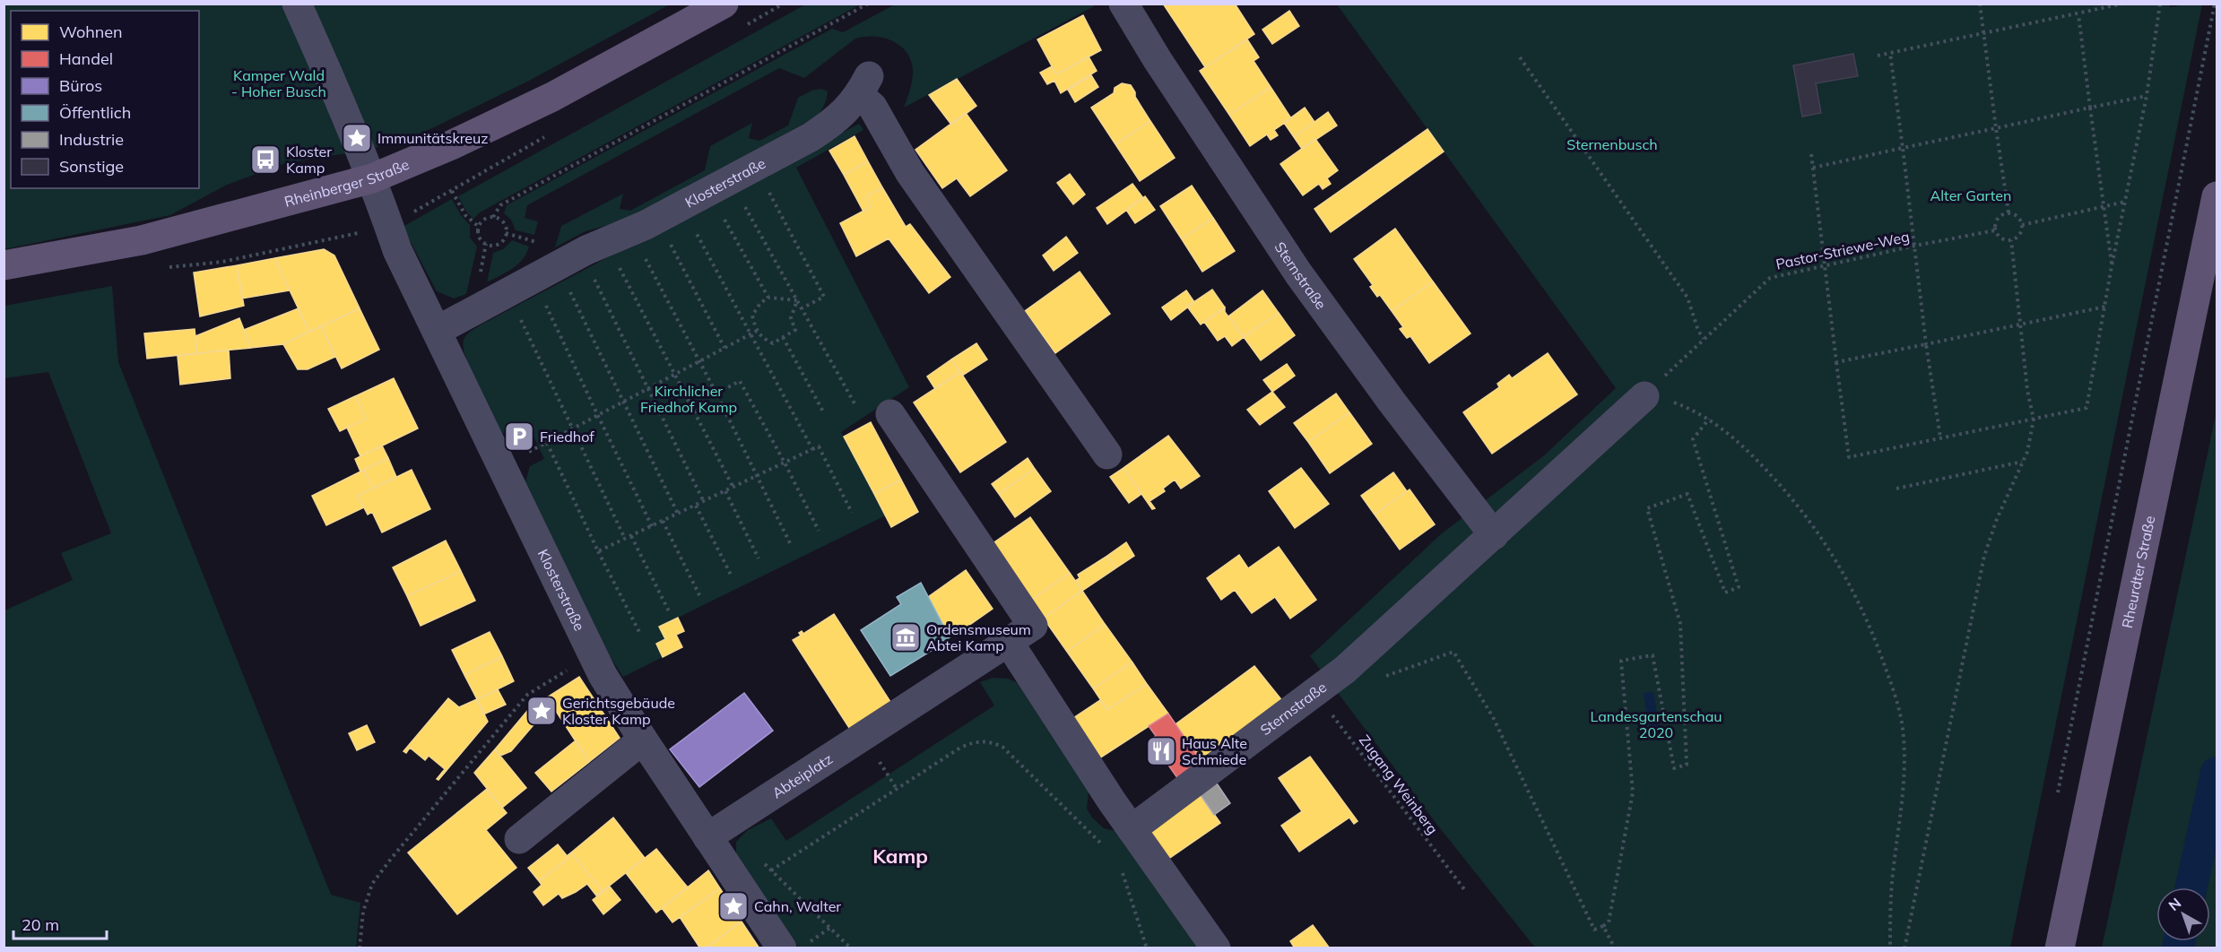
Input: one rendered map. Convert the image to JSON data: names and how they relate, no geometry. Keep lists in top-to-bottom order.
{
  "streets": {
    "main road": ["Rheinberger Straße", "Rheurdter Straße"],
    "street": ["Klosterstraße", "Sternstraße", "Abteiplatz"],
    "path": ["Pastor-Striewe-Weg", "Zugang Weinberg"]
  },
  "crossings": [
    ["Rheinberger Straße", "Klosterstraße"],
    ["Klosterstraße", "Abteiplatz"],
    ["Pastor-Striewe-Weg", "Sternstraße"],
    ["Sternstraße", "Zugang Weinberg"]
  ],
  "districts": ["Kamp"],
  "parks": [
    "Kamper Wald - Hoher Busch",
    "Sternenbusch",
    "Alter Garten",
    "Kirchlicher Friedhof Kamp",
    "Landesgartenschau 2020"
  ],
  "places": {
    "place": ["Immunitätskreuz", "Gerichtsgebäude Kloster Kamp", "Cahn, Walter"],
    "bus stop": ["Kloster Kamp"],
    "parking": ["Friedhof"],
    "museum": ["Ordensmuseum Abtei Kamp"],
    "restaurant": ["Haus Alte Schmiede"]
  },
  "legend": [
    "Wohnen",
    "Handel",
    "Büros",
    "Öffentlich",
    "Industrie",
    "Sonstige"
  ],
  "scale_bar": "20 m",
  "north": "top left"
}
